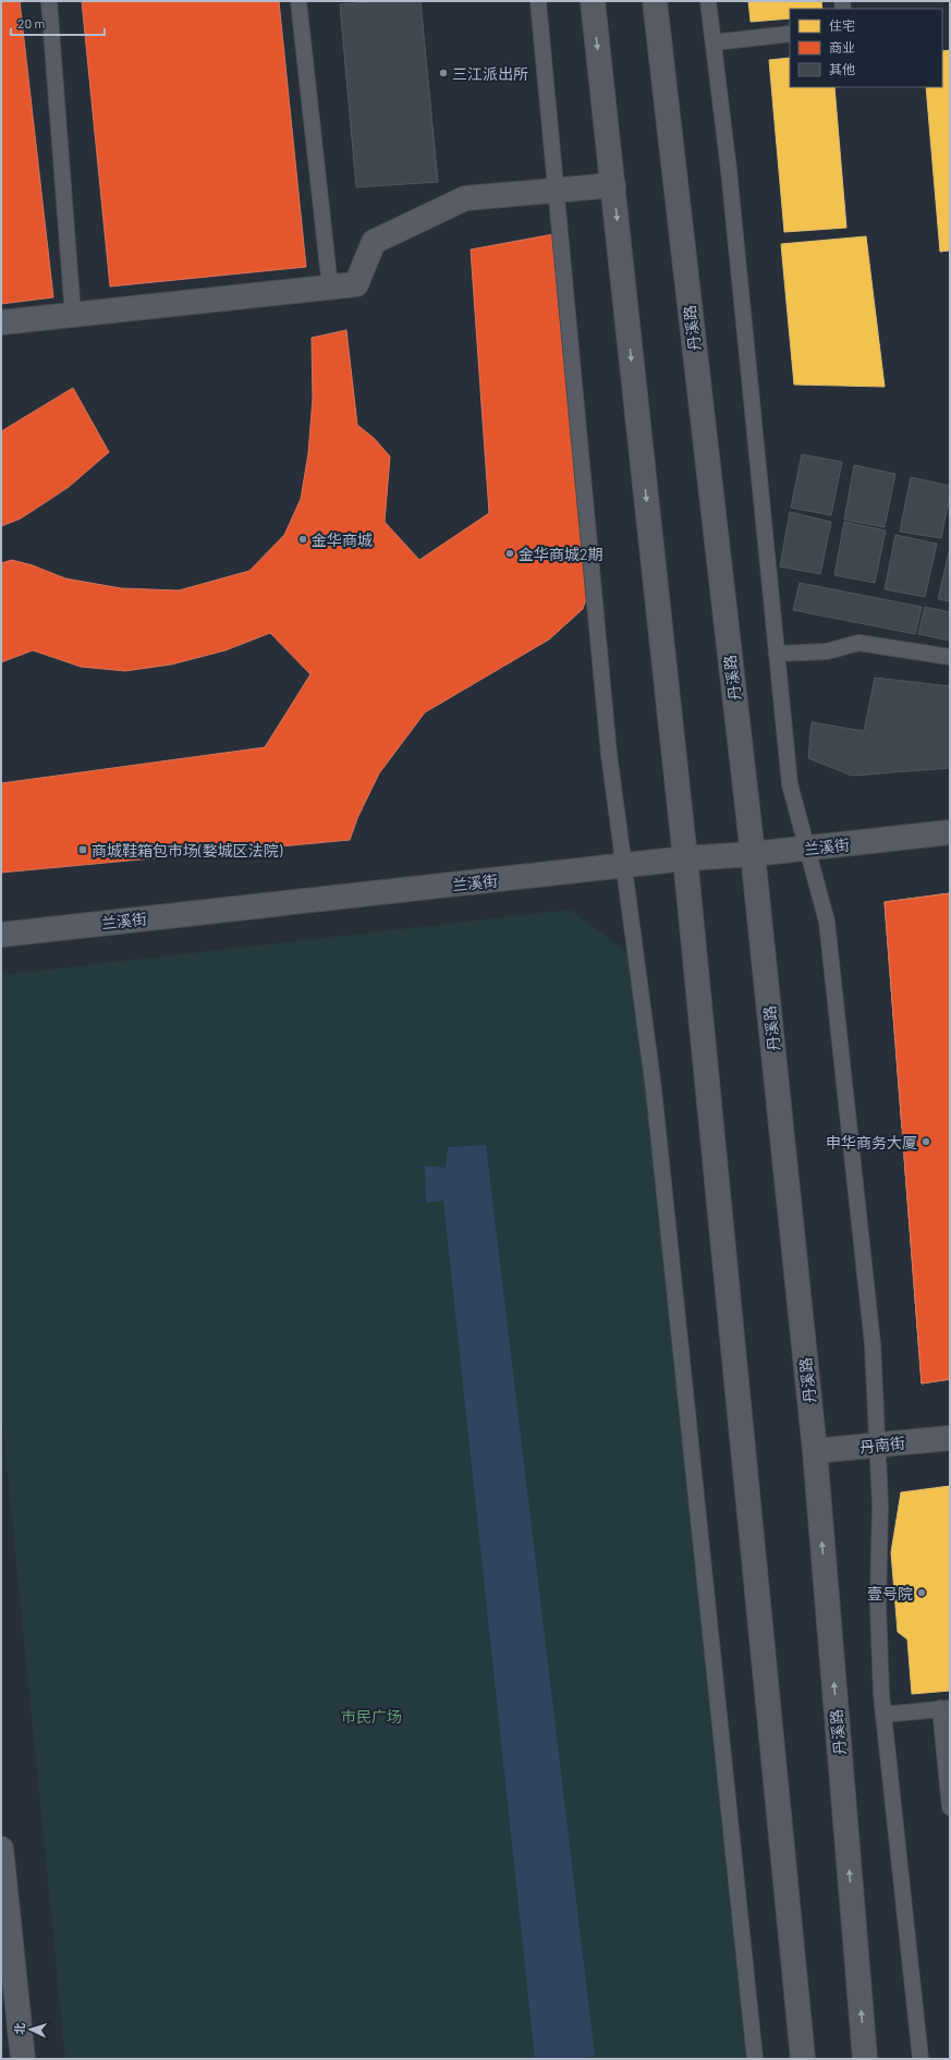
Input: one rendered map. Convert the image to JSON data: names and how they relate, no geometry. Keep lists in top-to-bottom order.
{
  "streets": {
    "main road": ["丹溪路"],
    "street": ["兰溪街", "丹南街"]
  },
  "crossings": [
    ["丹溪路", "兰溪街"],
    ["丹溪路", "丹南街"]
  ],
  "parks": ["市民广场"],
  "places": {
    "other": [
      "三江派出所",
      "金华商城",
      "金华商城2期",
      "申华商务大厦",
      "壹号院"
    ],
    "transit": ["商城鞋箱包市场(婺城区法院)"]
  },
  "legend": ["住宅", "商业", "其他"],
  "scale_bar": "20 m",
  "north": "left"
}
